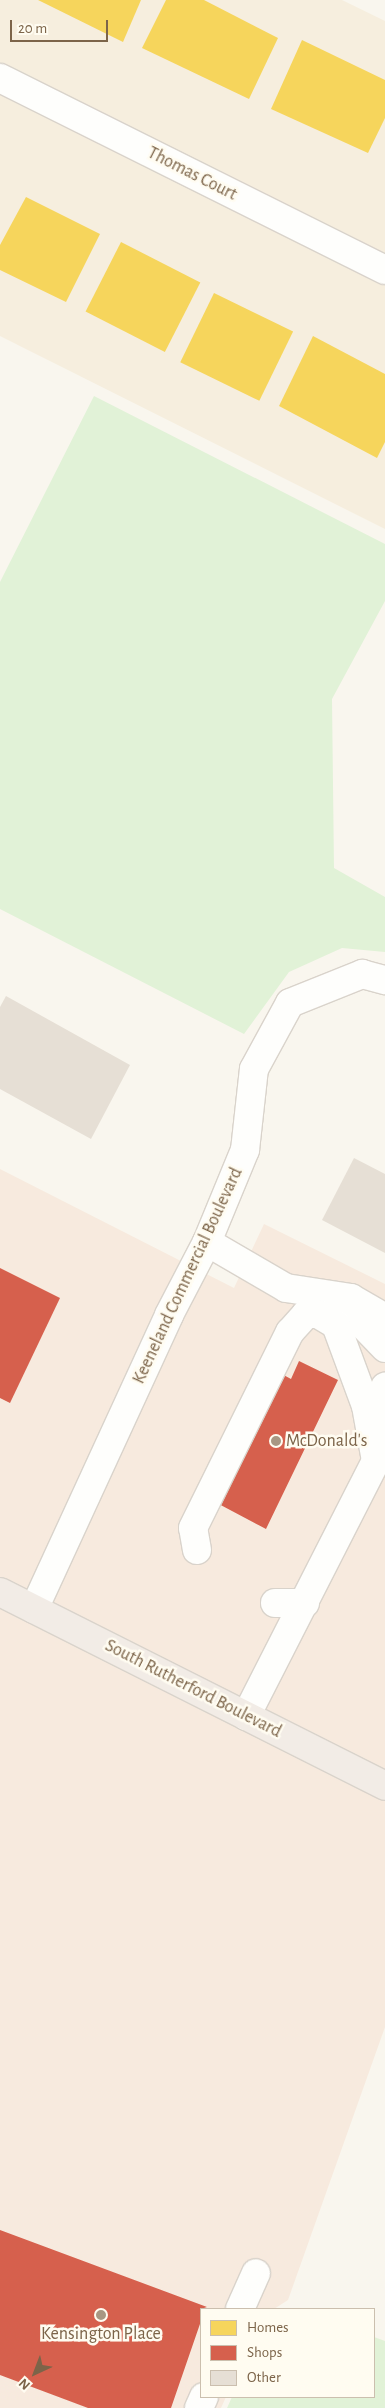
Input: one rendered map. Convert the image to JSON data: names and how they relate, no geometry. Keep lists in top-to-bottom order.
{
  "streets": {
    "highway": ["South Rutherford Boulevard"],
    "street": ["Thomas Court", "Keeneland Commercial Boulevard"]
  },
  "crossings": [
    ["Keeneland Commercial Boulevard", "South Rutherford Boulevard"]
  ],
  "places": ["McDonald's", "Kensington Place"],
  "legend": ["Homes", "Shops", "Other"],
  "scale_bar": "20 m",
  "north": "bottom left"
}
